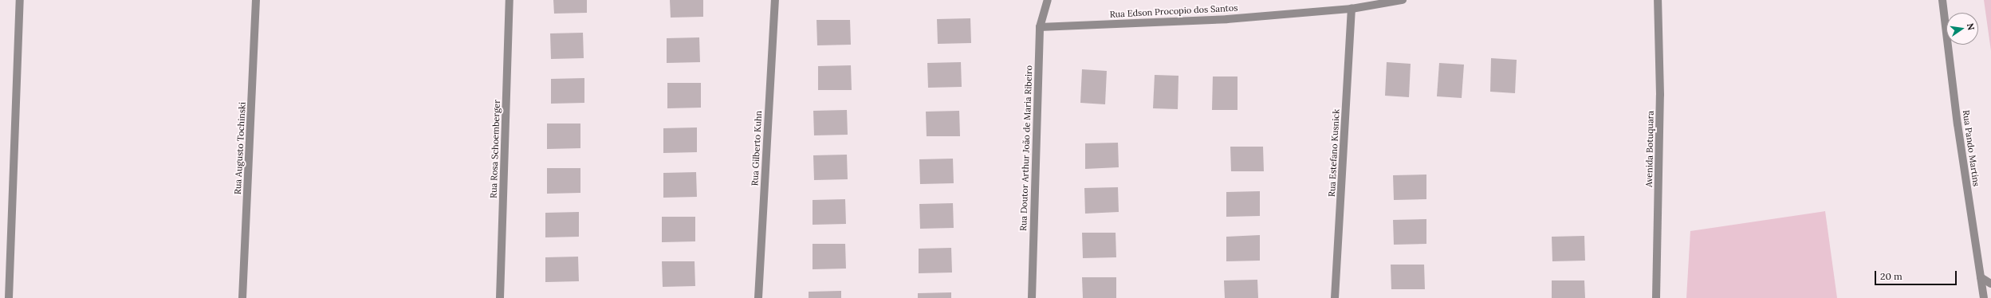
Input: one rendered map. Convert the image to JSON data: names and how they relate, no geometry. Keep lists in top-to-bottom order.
{
  "streets": {
    "street": [
      "Rua Edson Procopio dos Santos",
      "Rua Augusto Tochinski",
      "Rua Gilberto Kuhn",
      "Rua Doutor Arthur João de Maria Ribeiro",
      "Rua Pando Martins",
      "Rua Rosa Schoemberger",
      "Avenida Botuquara",
      "Rua Estefano Kusnick"
    ]
  },
  "crossings": [
    ["Rua Edson Procopio dos Santos", "Rua Doutor Arthur João de Maria Ribeiro"],
    ["Rua Edson Procopio dos Santos", "Rua Estefano Kusnick"]
  ],
  "scale_bar": "20 m",
  "north": "right"
}
